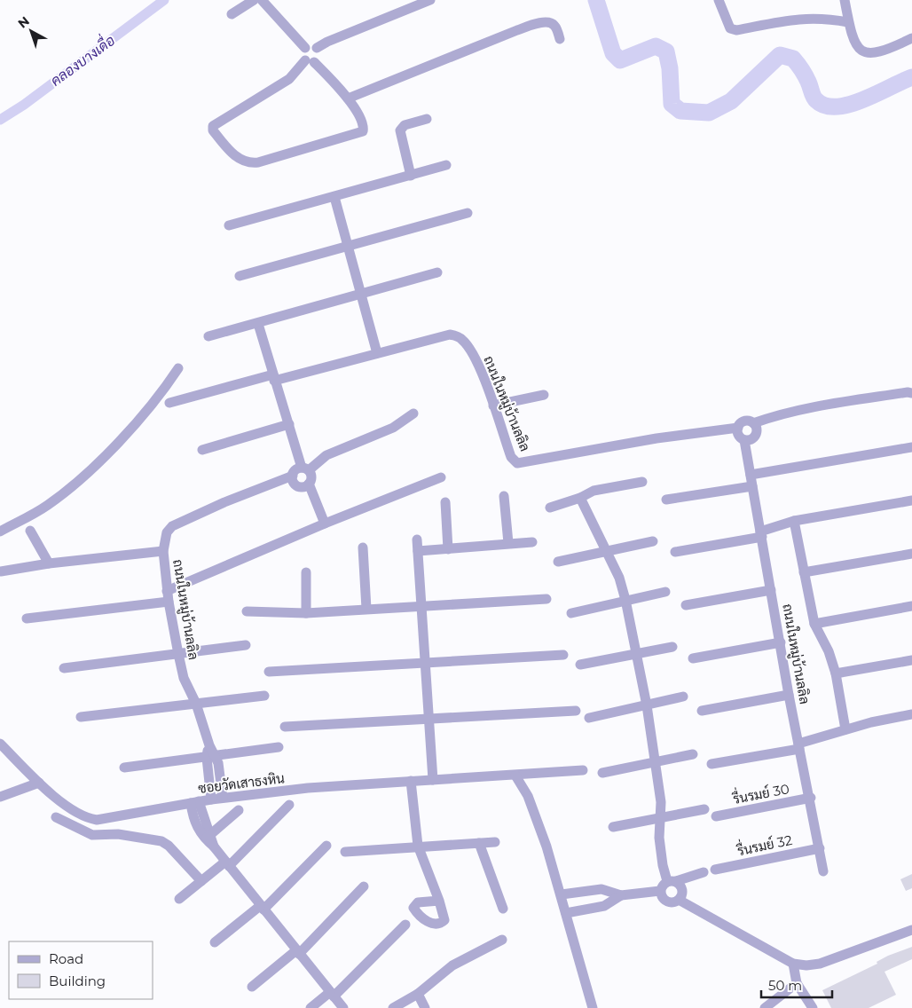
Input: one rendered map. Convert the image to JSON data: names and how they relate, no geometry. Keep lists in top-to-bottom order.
{
  "streets": {
    "street": [
      "ถนนในหมู่บ้านลลิล",
      "ซอยวัดเสาธงหิน",
      "รื่นรมย์ 30",
      "รื่นรมย์ 32"
    ]
  },
  "crossings": [
    ["ถนนในหมู่บ้านลลิล", "ซอยวัดเสาธงหิน"],
    ["ถนนในหมู่บ้านลลิล", "รื่นรมย์ 30"],
    ["ถนนในหมู่บ้านลลิล", "รื่นรมย์ 32"]
  ],
  "water": ["คลองบางเดื่อ"],
  "legend": ["Road", "Building"],
  "scale_bar": "50 m",
  "north": "top left"
}
